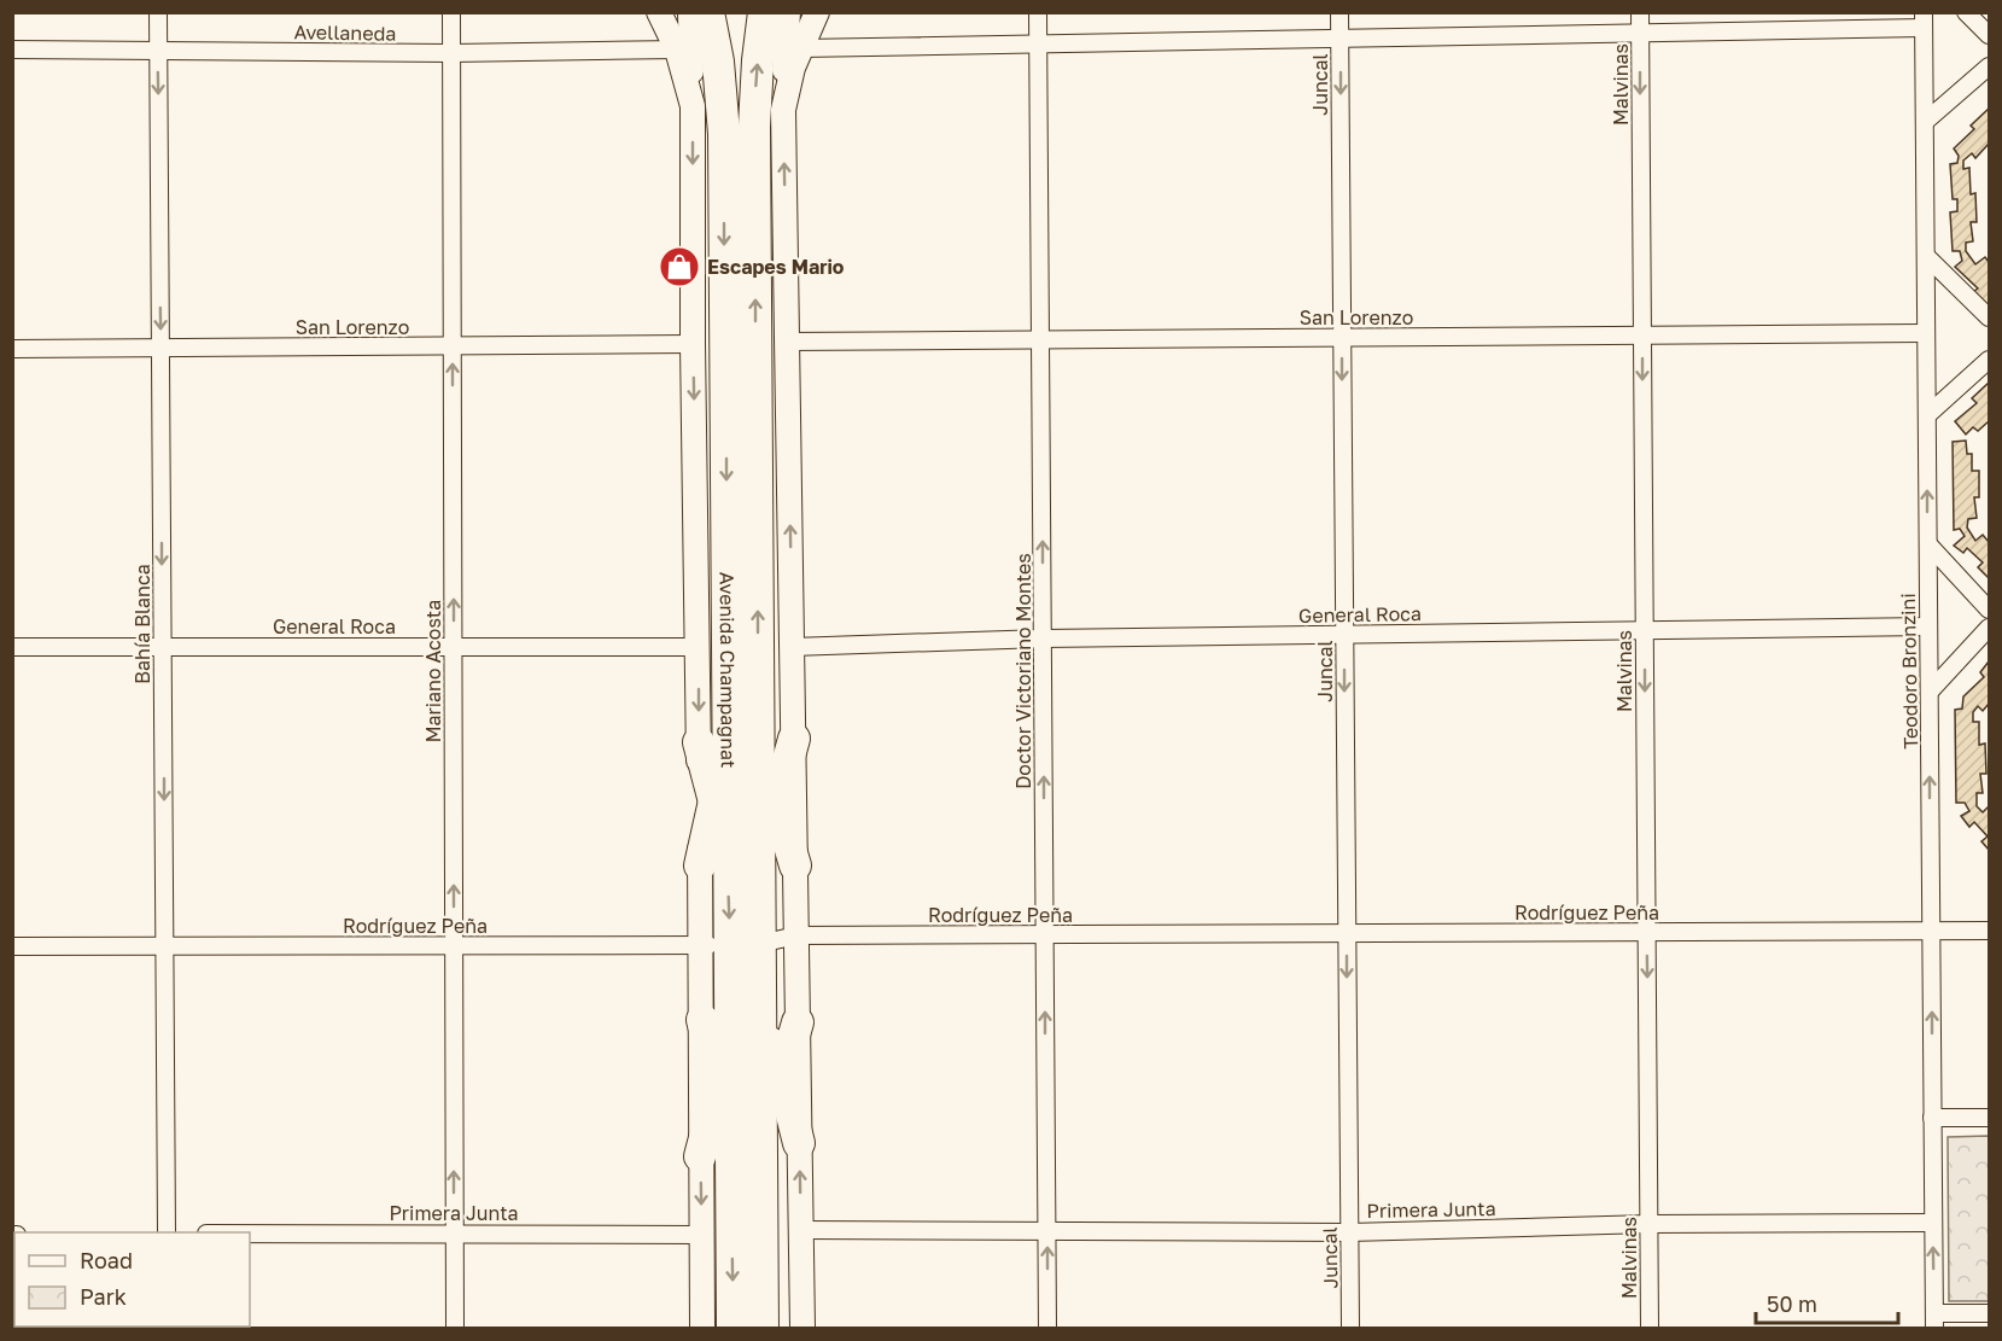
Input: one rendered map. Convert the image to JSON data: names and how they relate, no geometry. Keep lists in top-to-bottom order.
{
  "streets": {
    "highway": ["Avenida Champagnat"],
    "street": [
      "Avellaneda",
      "Juncal",
      "Malvinas",
      "San Lorenzo",
      "General Roca",
      "Bahía Blanca",
      "Mariano Acosta",
      "Doctor Victoriano Montes",
      "Teodoro Bronzini",
      "Rodríguez Peña",
      "Primera Junta"
    ]
  },
  "crossings": [
    ["Avellaneda", "Bahía Blanca"],
    ["Avellaneda", "Avenida Champagnat"],
    ["Avellaneda", "Mariano Acosta"],
    ["Juncal", "San Lorenzo"],
    ["Juncal", "General Roca"],
    ["Juncal", "Rodríguez Peña"],
    ["Juncal", "Primera Junta"],
    ["Malvinas", "San Lorenzo"],
    ["Malvinas", "General Roca"],
    ["Malvinas", "Rodríguez Peña"],
    ["Malvinas", "Primera Junta"],
    ["San Lorenzo", "Bahía Blanca"],
    ["San Lorenzo", "Avenida Champagnat"],
    ["San Lorenzo", "Mariano Acosta"],
    ["San Lorenzo", "Doctor Victoriano Montes"],
    ["San Lorenzo", "Teodoro Bronzini"],
    ["General Roca", "Bahía Blanca"],
    ["General Roca", "Avenida Champagnat"],
    ["General Roca", "Mariano Acosta"],
    ["General Roca", "Doctor Victoriano Montes"],
    ["General Roca", "Teodoro Bronzini"],
    ["Bahía Blanca", "Rodríguez Peña"],
    ["Avenida Champagnat", "Rodríguez Peña"],
    ["Avenida Champagnat", "Primera Junta"],
    ["Mariano Acosta", "Rodríguez Peña"],
    ["Mariano Acosta", "Primera Junta"],
    ["Doctor Victoriano Montes", "Rodríguez Peña"],
    ["Doctor Victoriano Montes", "Primera Junta"],
    ["Teodoro Bronzini", "Rodríguez Peña"],
    ["Teodoro Bronzini", "Primera Junta"]
  ],
  "one_way": [
    "Juncal",
    "Malvinas",
    "Bahía Blanca",
    "Mariano Acosta",
    "Doctor Victoriano Montes",
    "Teodoro Bronzini"
  ],
  "places": {
    "shop": ["Escapes Mario"]
  },
  "legend": ["Road", "Park"],
  "scale_bar": "50 m"
}
